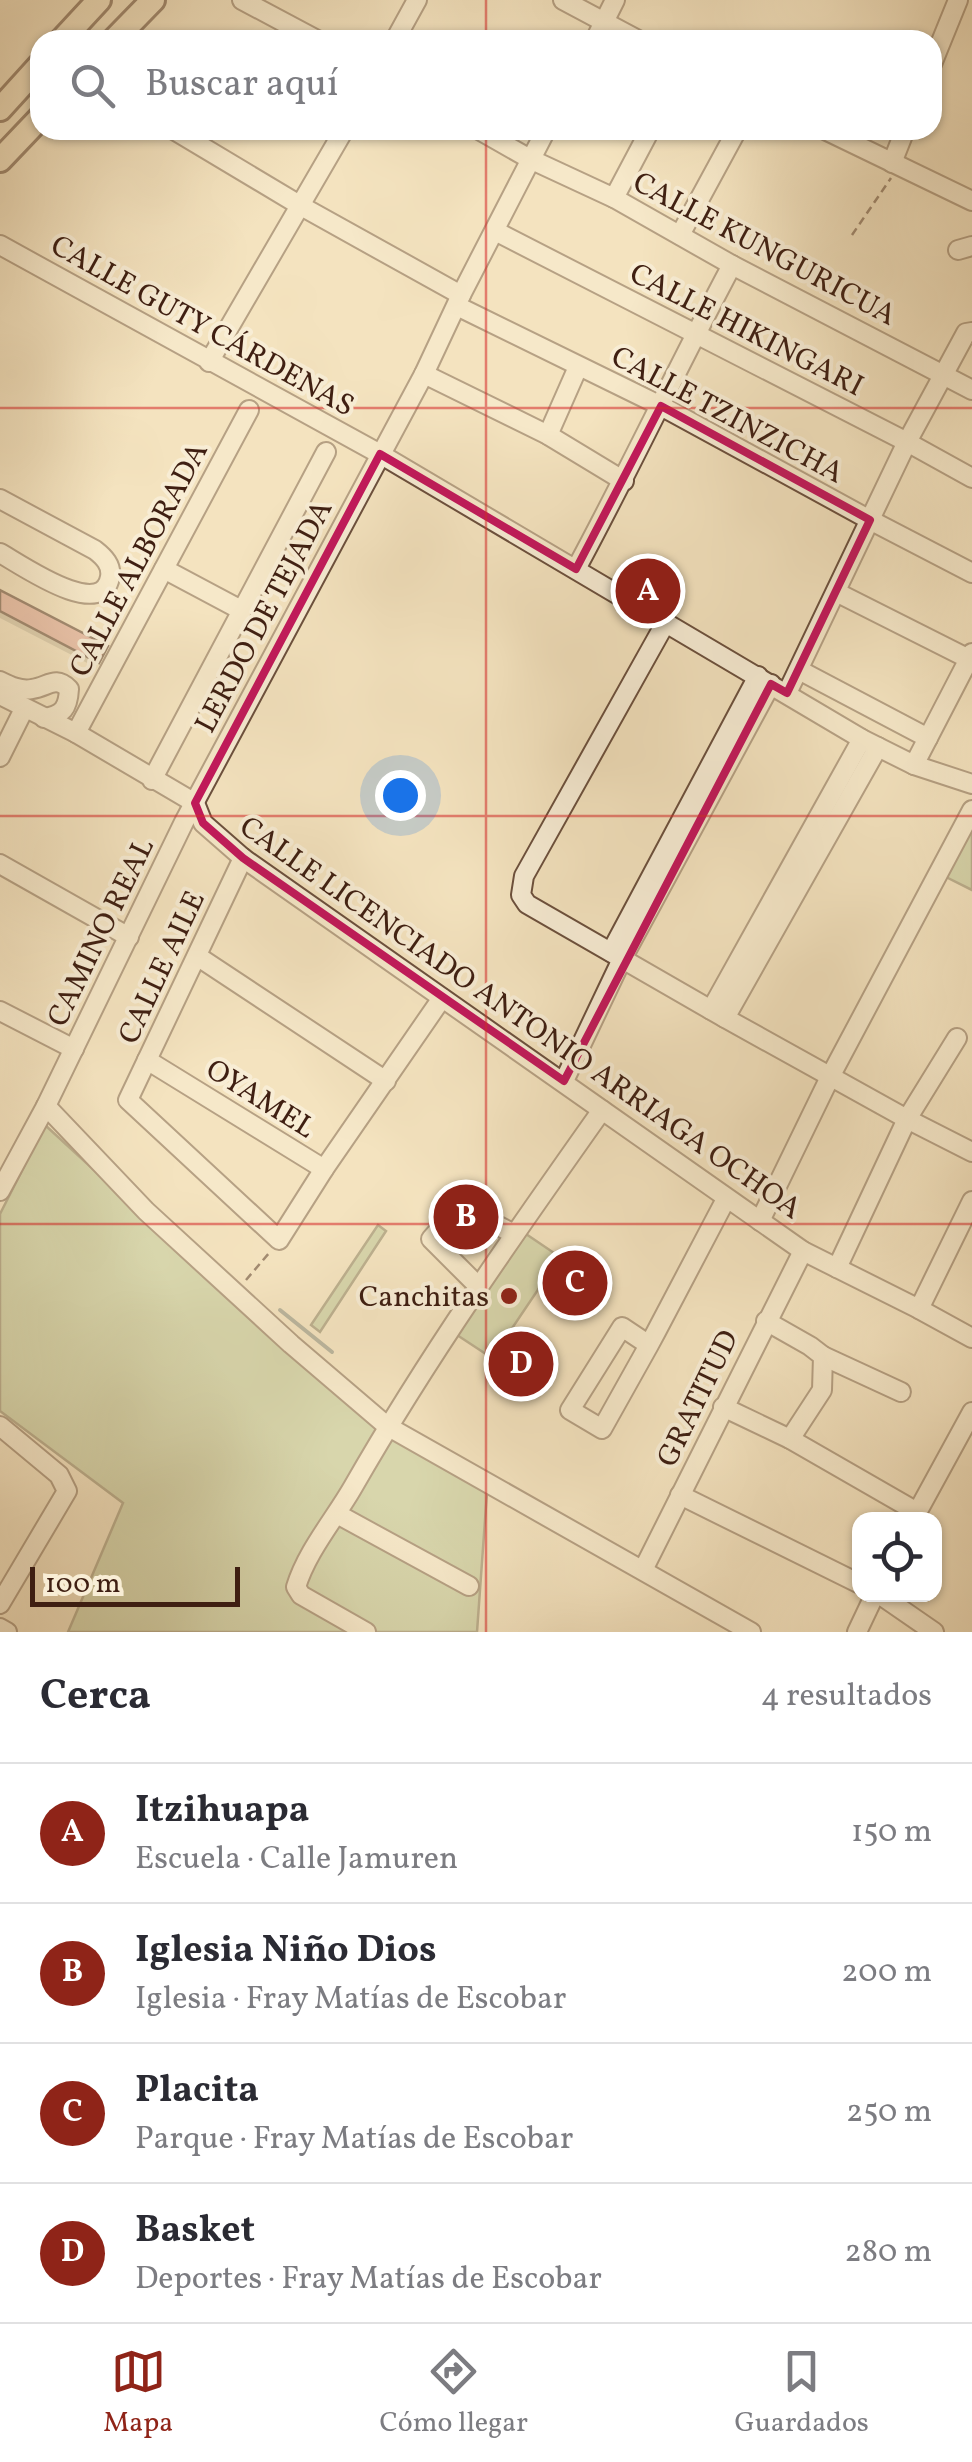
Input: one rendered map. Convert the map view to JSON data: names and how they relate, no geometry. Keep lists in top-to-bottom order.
{
  "streets": {
    "street": [
      "CALLE KUNGURICUA",
      "CALLE GUTY CÁRDENAS",
      "CALLE HIKINGARI",
      "CALLE TZINZICHA",
      "CALLE ALBORADA",
      "LERDO DE TEJADA",
      "CAMINO REAL",
      "CALLE AILE",
      "CALLE LICENCIADO ANTONIO ARRIAGA OCHOA",
      "OYAMEL",
      "GRATITUD"
    ]
  },
  "crossings": [
    ["CALLE KUNGURICUA", "LERDO DE TEJADA"],
    ["CALLE GUTY CÁRDENAS", "LERDO DE TEJADA"],
    ["CALLE HIKINGARI", "LERDO DE TEJADA"],
    ["CALLE TZINZICHA", "LERDO DE TEJADA"],
    ["CALLE ALBORADA", "CALLE LICENCIADO ANTONIO ARRIAGA OCHOA"],
    ["LERDO DE TEJADA", "CAMINO REAL"],
    ["LERDO DE TEJADA", "CALLE LICENCIADO ANTONIO ARRIAGA OCHOA"],
    ["CAMINO REAL", "CALLE LICENCIADO ANTONIO ARRIAGA OCHOA"],
    ["CALLE AILE", "CALLE LICENCIADO ANTONIO ARRIAGA OCHOA"],
    ["CALLE AILE", "OYAMEL"],
    ["CALLE LICENCIADO ANTONIO ARRIAGA OCHOA", "GRATITUD"]
  ],
  "places": ["Canchitas"],
  "scale_bar": "100 m",
  "page": {
    "search": "Buscar aquí",
    "pins": [
      "A",
      "B",
      "C",
      "D"
    ],
    "scale": "100 m",
    "heading": ["Cerca", "4 resultados"],
    "list": [
      {
        "mark": "A",
        "name": "Itzihuapa",
        "note": "Escuela · Calle Jamuren",
        "value": "150 m"
      },
      {
        "mark": "B",
        "name": "Iglesia Niño Dios",
        "note": "Iglesia · Fray Matías de Escobar",
        "value": "200 m"
      },
      {
        "mark": "C",
        "name": "Placita",
        "note": "Parque · Fray Matías de Escobar",
        "value": "250 m"
      },
      {
        "mark": "D",
        "name": "Basket",
        "note": "Deportes · Fray Matías de Escobar",
        "value": "280 m"
      }
    ],
    "nav": ["Mapa", "Cómo llegar", "Guardados"]
  }
}
